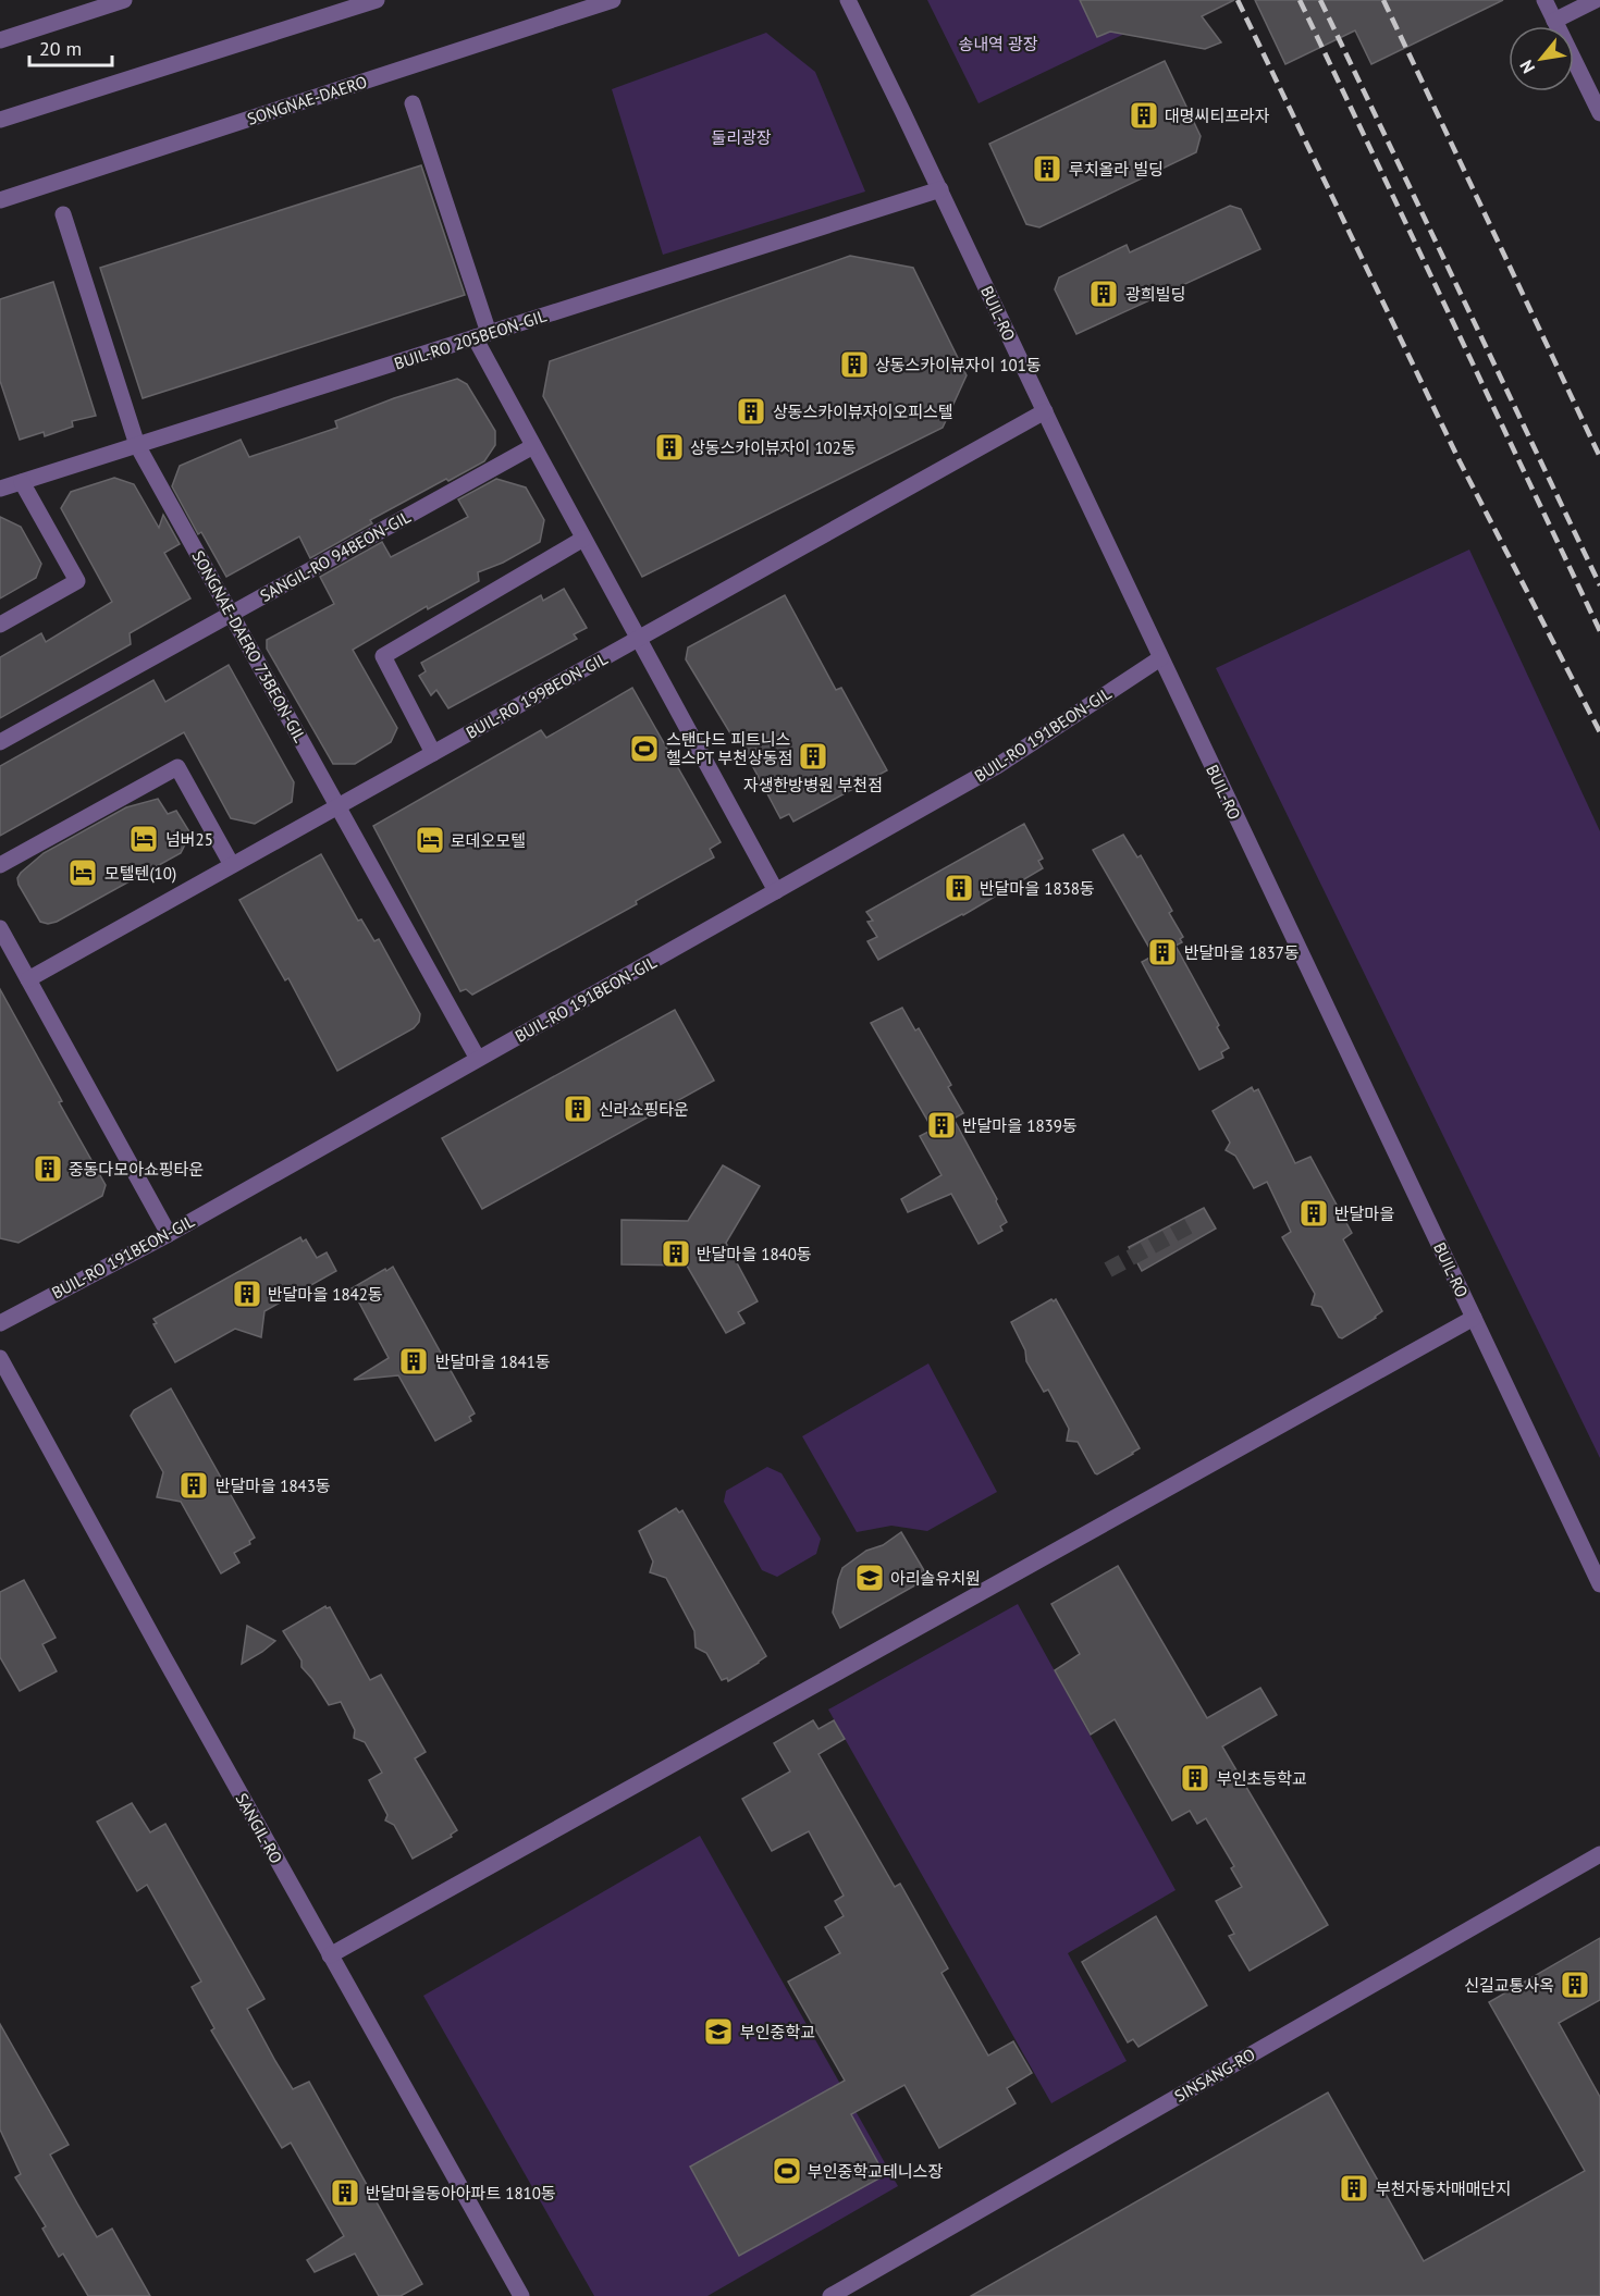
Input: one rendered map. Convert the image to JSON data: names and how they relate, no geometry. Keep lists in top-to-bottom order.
{
  "streets": {
    "street": [
      "SONGNAE-DAERO",
      "BUIL-RO",
      "BUIL-RO 205BEON-GIL",
      "SANGIL-RO 94BEON-GIL",
      "SONGNAE-DAERO 73BEON-GIL",
      "BUIL-RO 199BEON-GIL",
      "BUIL-RO 191BEON-GIL",
      "SANGIL-RO",
      "SINSANG-RO"
    ]
  },
  "crossings": [
    ["BUIL-RO", "BUIL-RO 205BEON-GIL"],
    ["BUIL-RO", "BUIL-RO 199BEON-GIL"],
    ["BUIL-RO", "BUIL-RO 191BEON-GIL"],
    ["BUIL-RO 205BEON-GIL", "SONGNAE-DAERO 73BEON-GIL"],
    ["SANGIL-RO 94BEON-GIL", "SONGNAE-DAERO 73BEON-GIL"],
    ["SONGNAE-DAERO 73BEON-GIL", "BUIL-RO 199BEON-GIL"],
    ["SONGNAE-DAERO 73BEON-GIL", "BUIL-RO 191BEON-GIL"]
  ],
  "parks": ["송내역 광장", "둘리광장"],
  "places": {
    "building": [
      "대명씨티프라자",
      "루치올라 빌딩",
      "광희빌딩",
      "상동스카이뷰자이 101동",
      "상동스카이뷰자이오피스텔",
      "상동스카이뷰자이 102동",
      "자생한방병원 부천점",
      "반달마을 1838동",
      "반달마을 1837동",
      "신라쇼핑타운",
      "반달마을 1839동",
      "중동다모아쇼핑타운",
      "반달마을",
      "반달마을 1840동",
      "반달마을 1842동",
      "반달마을 1841동",
      "반달마을 1843동",
      "부인초등학교",
      "신길교통사옥",
      "부천자동차매매단지",
      "반달마을동아아파트 1810동"
    ],
    "sports": ["스탠다드 피트니스 헬스PT 부천상동점", "부인중학교테니스장"],
    "hotel": ["넘버25", "로데오모텔", "모텔텐(10)"],
    "school or university": ["아리솔유치원", "부인중학교"]
  },
  "scale_bar": "20 m",
  "north": "bottom left"
}
